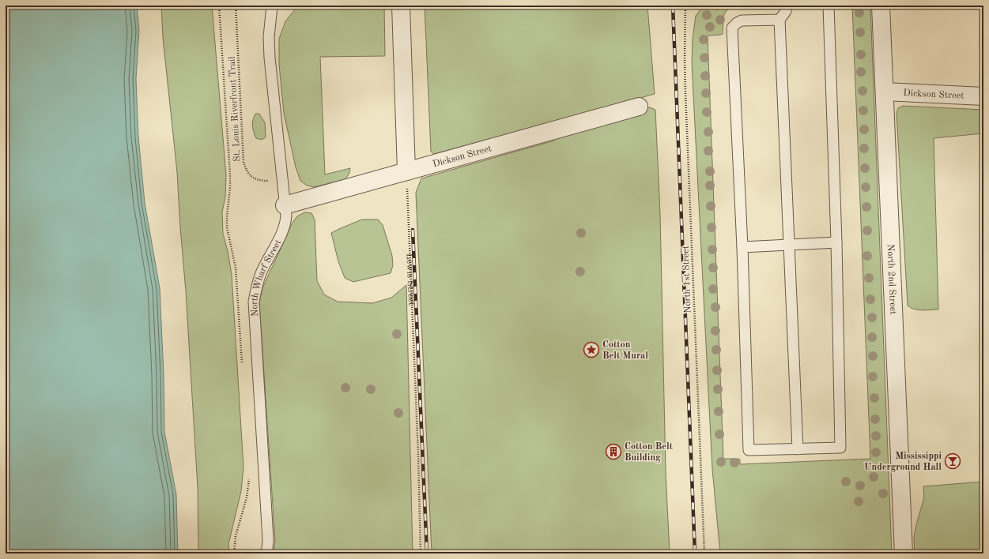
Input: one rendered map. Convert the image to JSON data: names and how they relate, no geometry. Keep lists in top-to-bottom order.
{
  "streets": {
    "street": ["Dickson Street", "North 2nd Street"],
    "lane": ["North Wharf Street"],
    "path": ["St. Louis Riverfront Trail", "Lewis Street", "North 1st Street"]
  },
  "crossings": [
    ["Dickson Street", "North Wharf Street"],
    ["Dickson Street", "Lewis Street"],
    ["Dickson Street", "North 2nd Street"],
    ["St. Louis Riverfront Trail", "North Wharf Street"]
  ],
  "places": {
    "place": ["Cotton Belt Mural"],
    "building": ["Cotton Belt Building"],
    "bar": ["Mississippi Underground Hall"]
  }
}
